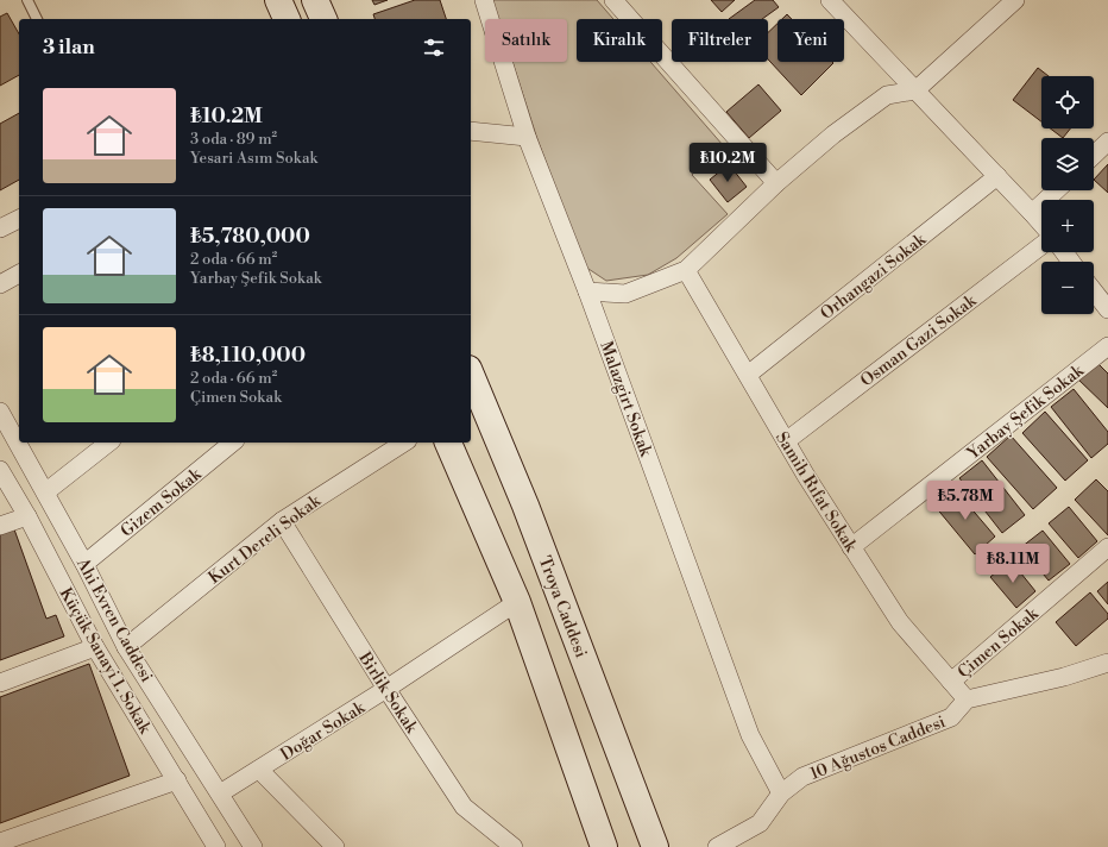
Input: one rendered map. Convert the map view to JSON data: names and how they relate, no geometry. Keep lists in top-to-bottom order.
{
  "streets": {
    "main road": ["Troya Caddesi"],
    "street": [
      "Orhangazi Sokak",
      "Osman Gazi Sokak",
      "Malazgirt Sokak",
      "Yarbay Şefik Sokak",
      "Samih Rıfat Sokak",
      "Gizem Sokak",
      "Kurt Dereli Sokak",
      "Ahi Evren Caddesi",
      "Çimen Sokak",
      "Küçük Sanayi 1. Sokak",
      "Birlik Sokak",
      "Doğar Sokak",
      "10 Ağustos Caddesi"
    ]
  },
  "crossings": [
    ["Orhangazi Sokak", "Samih Rıfat Sokak"],
    ["Osman Gazi Sokak", "Samih Rıfat Sokak"],
    ["Malazgirt Sokak", "10 Ağustos Caddesi"],
    ["Yarbay Şefik Sokak", "Samih Rıfat Sokak"],
    ["Samih Rıfat Sokak", "Çimen Sokak"],
    ["Samih Rıfat Sokak", "10 Ağustos Caddesi"],
    ["Gizem Sokak", "Ahi Evren Caddesi"],
    ["Kurt Dereli Sokak", "Ahi Evren Caddesi"],
    ["Kurt Dereli Sokak", "Birlik Sokak"],
    ["Ahi Evren Caddesi", "Doğar Sokak"],
    ["Birlik Sokak", "Doğar Sokak"]
  ],
  "page": {
    "chip": [
      "Satılık",
      "Kiralık",
      "Filtreler",
      "Yeni"
    ],
    "heading": "3 ilan",
    "map_buttons": ["+", "−"],
    "list": [
      {
        "name": "₺10.2M",
        "note": "3 oda · 89 m² · Yesari Asım Sokak"
      },
      {
        "name": "₺5,780,000",
        "note": "2 oda · 66 m² · Yarbay Şefik Sokak"
      },
      {
        "name": "₺8,110,000",
        "note": "2 oda · 66 m² · Çimen Sokak"
      }
    ],
    "price": ["₺10.2M", "₺5.78M", "₺8.11M"]
  }
}
